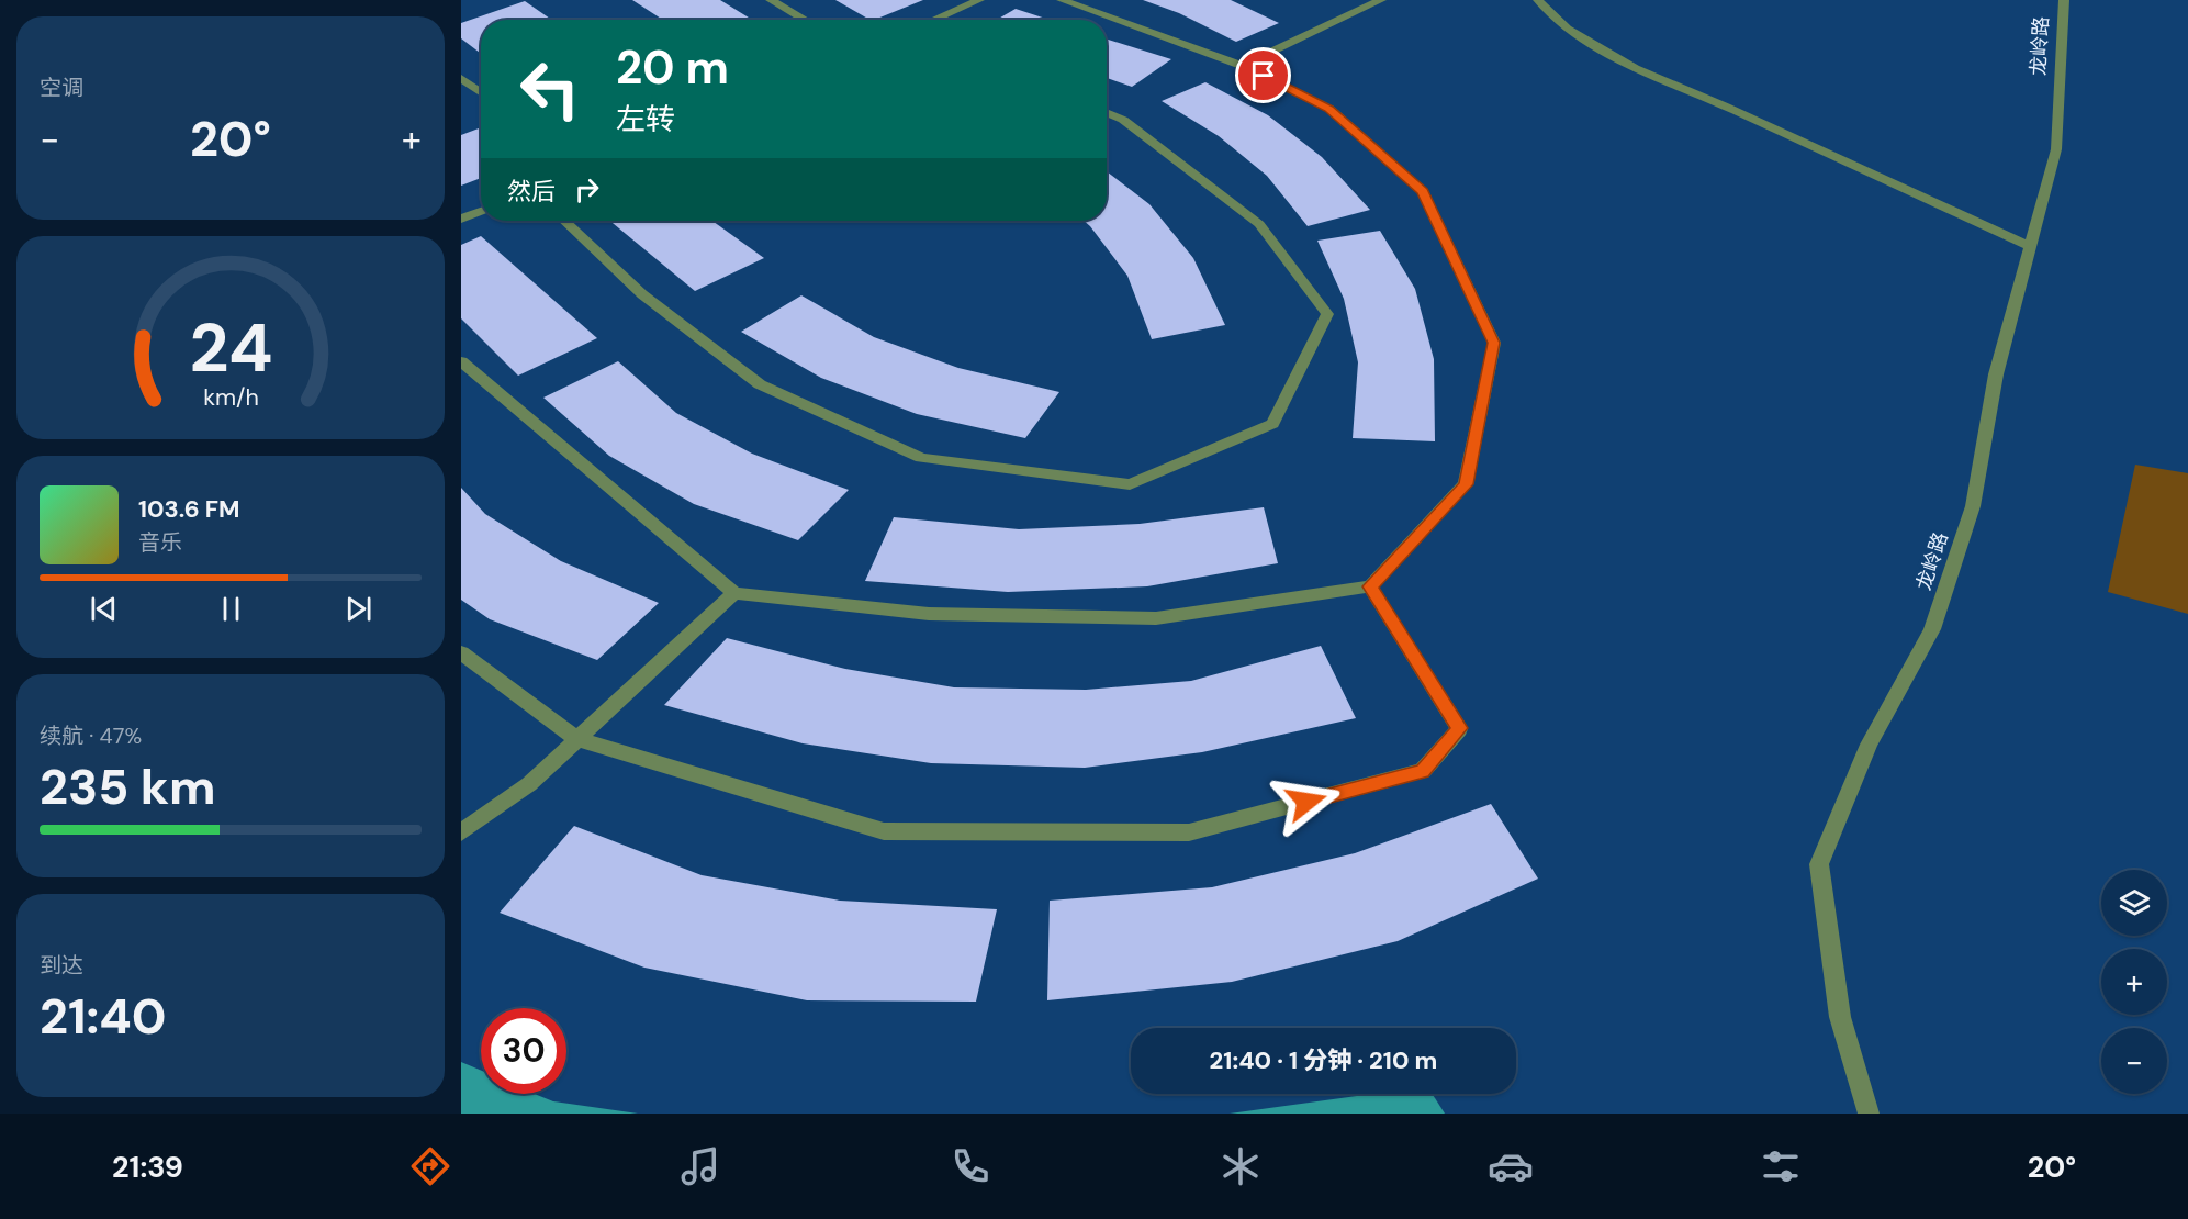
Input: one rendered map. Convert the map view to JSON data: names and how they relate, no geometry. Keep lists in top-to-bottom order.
{
  "streets": {
    "street": ["龙岭路"]
  },
  "page": {
    "tile": [
      "空调",
      ["续航 · 47%", "235 km"],
      ["到达", "21:40"]
    ],
    "turn": ["20 m", "左转"],
    "heat": ["−", "20°", "+"],
    "then": "然后",
    "song": ["103.6 FM", "音乐"],
    "map_buttons": ["+", "−"],
    "limit": "30",
    "trip": "21:40 · 1 分钟 · 210 m",
    "tabs": ["21:39", "20°"],
    "gauge": ["24", "km/h"]
  }
}
